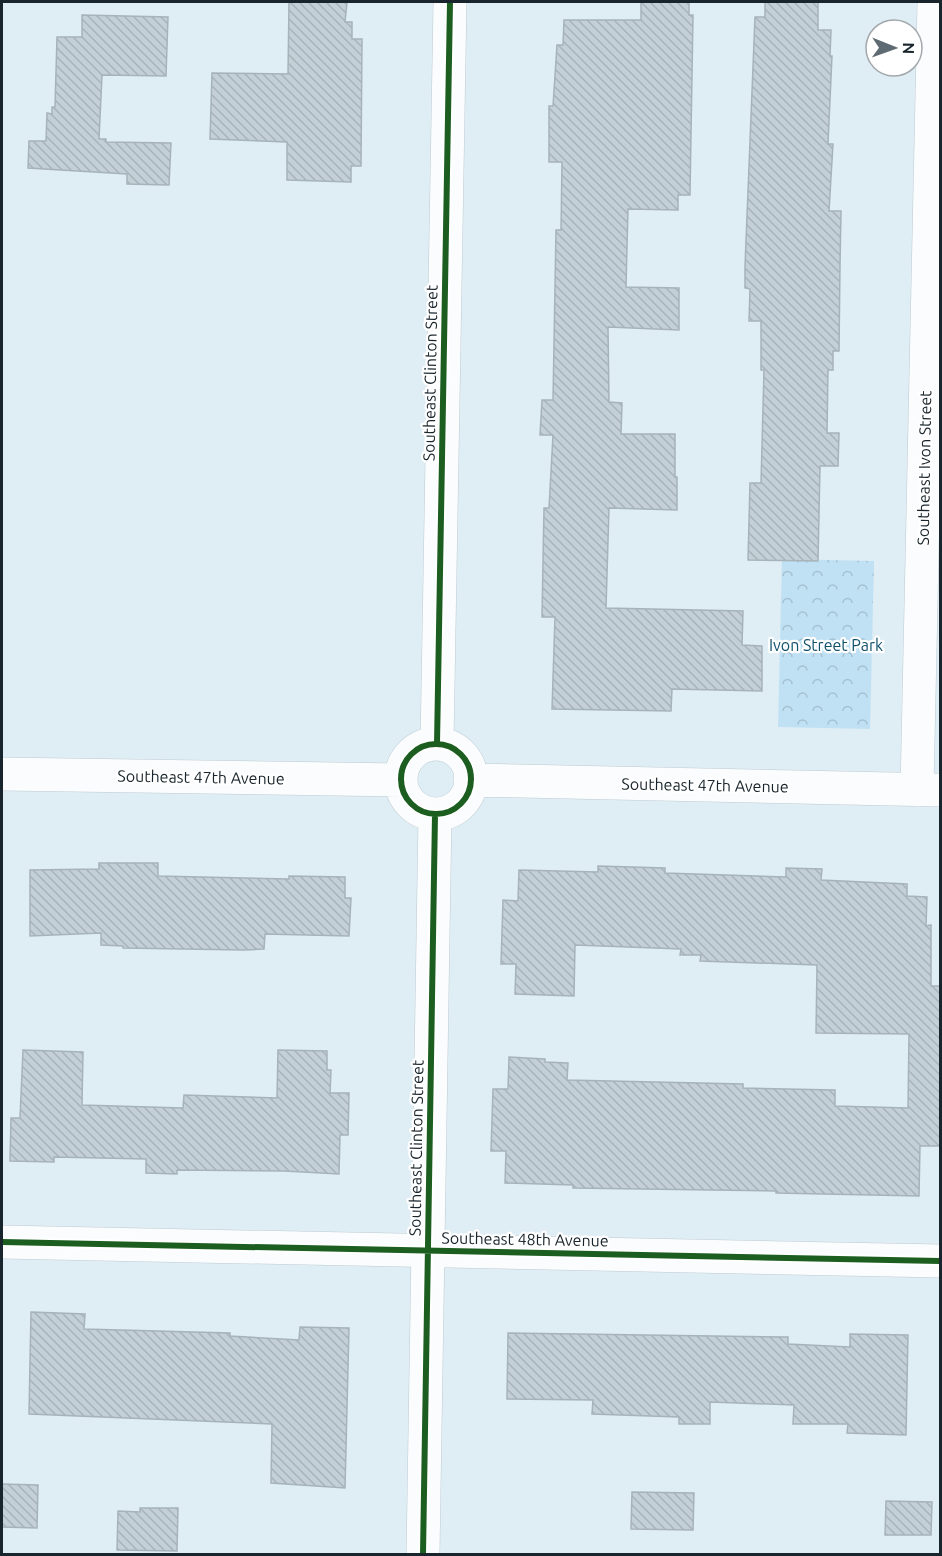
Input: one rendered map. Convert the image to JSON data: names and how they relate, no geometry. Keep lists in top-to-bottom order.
{
  "streets": {
    "street": [
      "Southeast Clinton Street",
      "Southeast Ivon Street",
      "Southeast 47th Avenue",
      "Southeast 48th Avenue"
    ]
  },
  "crossings": [
    ["Southeast Clinton Street", "Southeast 47th Avenue"],
    ["Southeast Clinton Street", "Southeast 48th Avenue"],
    ["Southeast Ivon Street", "Southeast 47th Avenue"]
  ],
  "parks": ["Ivon Street Park"],
  "north": "right"
}
